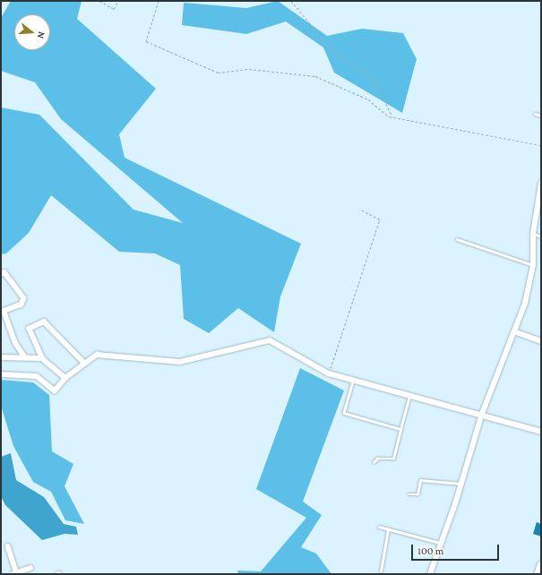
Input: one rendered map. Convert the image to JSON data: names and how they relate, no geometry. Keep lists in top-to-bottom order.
{
  "scale_bar": "100 m",
  "north": "right"
}
